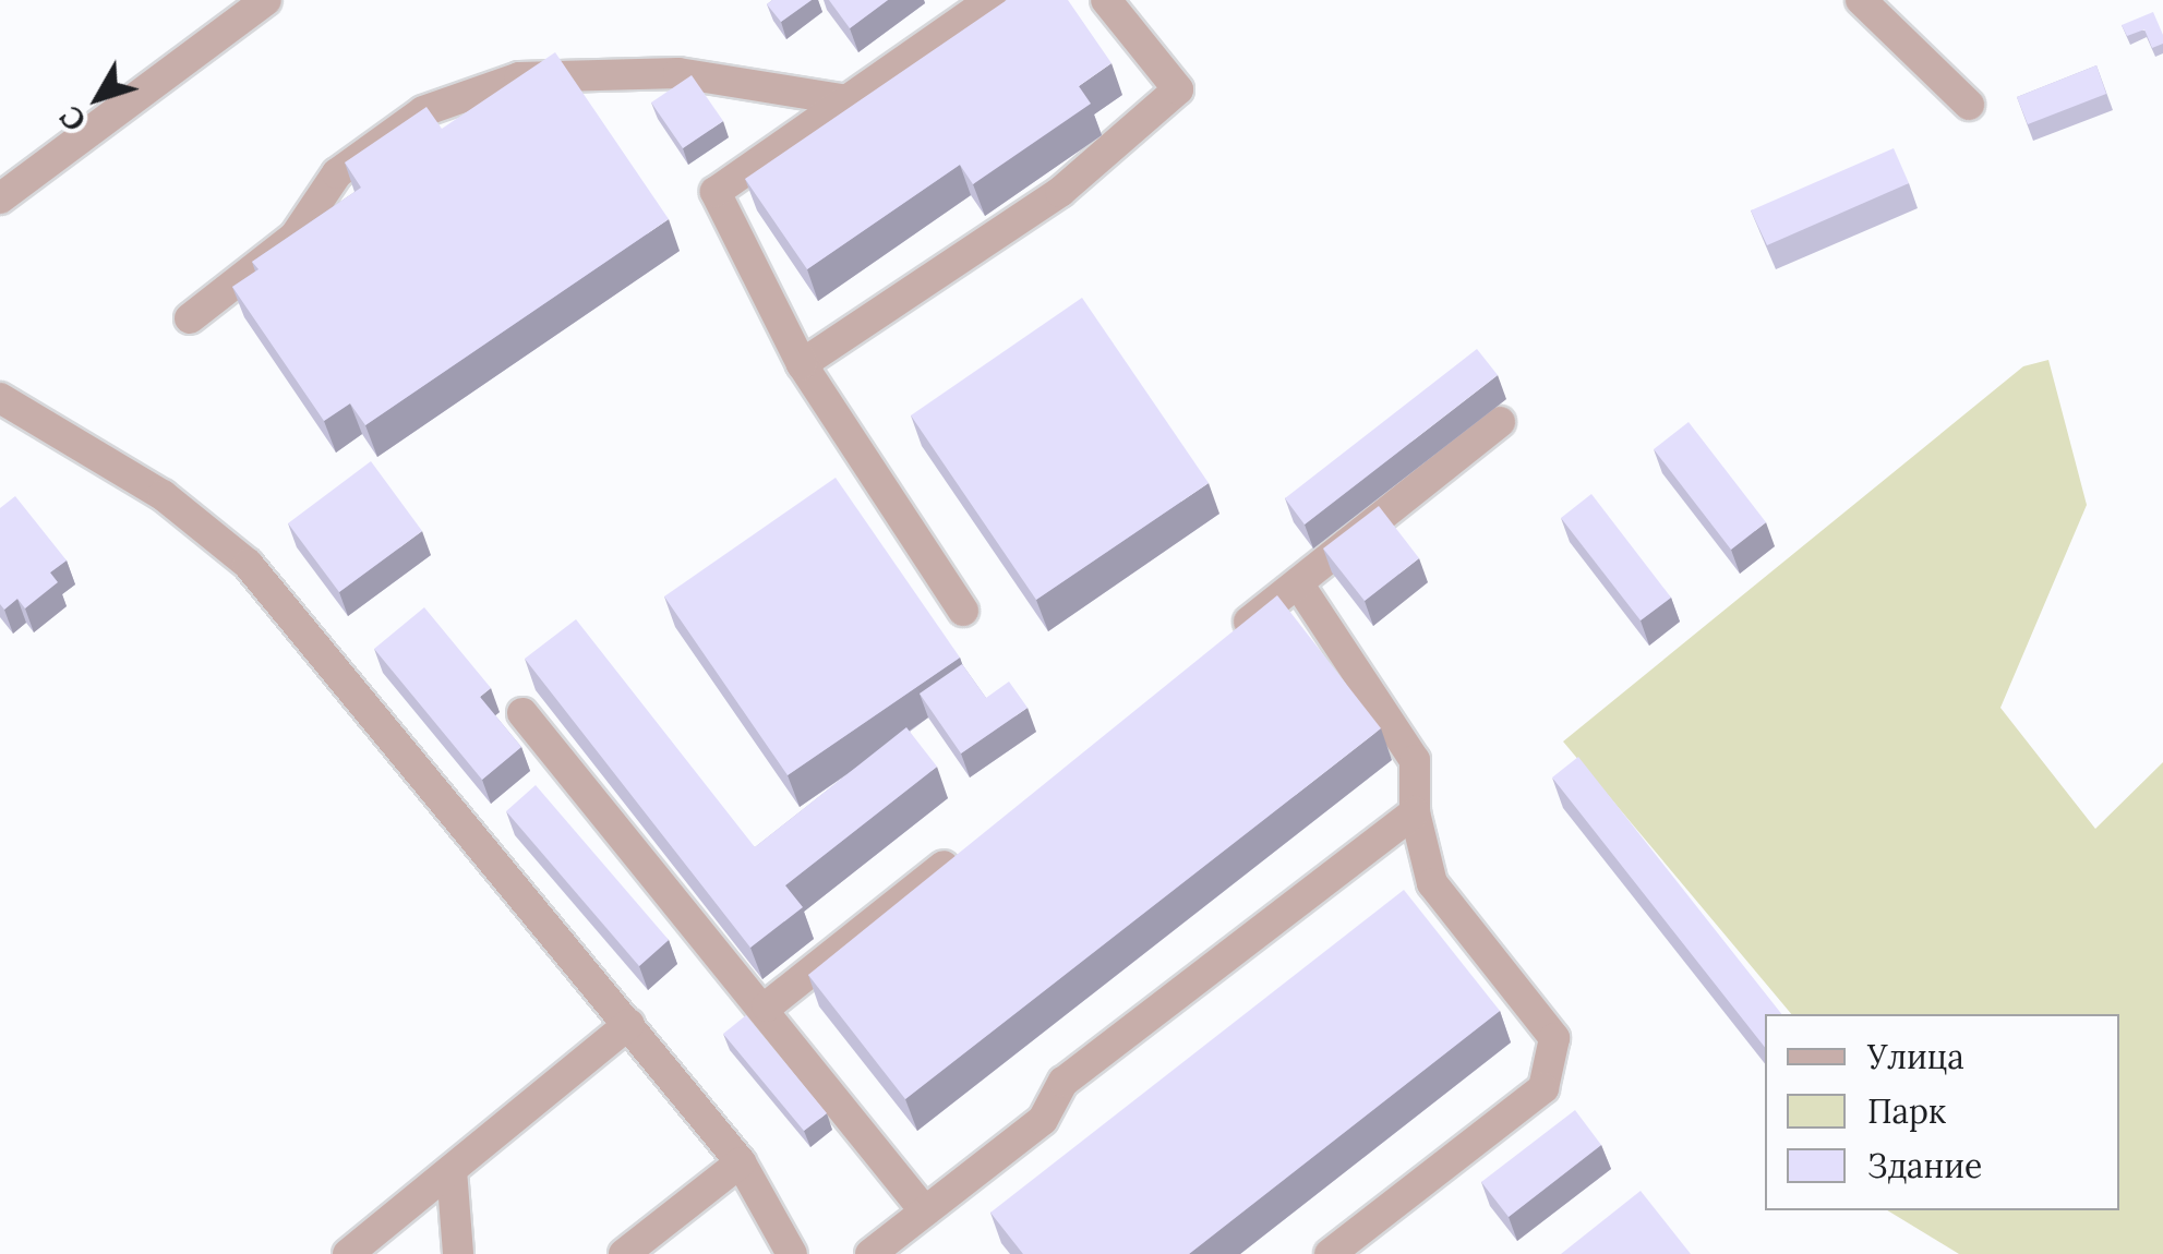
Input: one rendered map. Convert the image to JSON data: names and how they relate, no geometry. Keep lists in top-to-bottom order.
{
  "legend": ["Улица", "Парк", "Здание"],
  "north": "bottom left"
}
